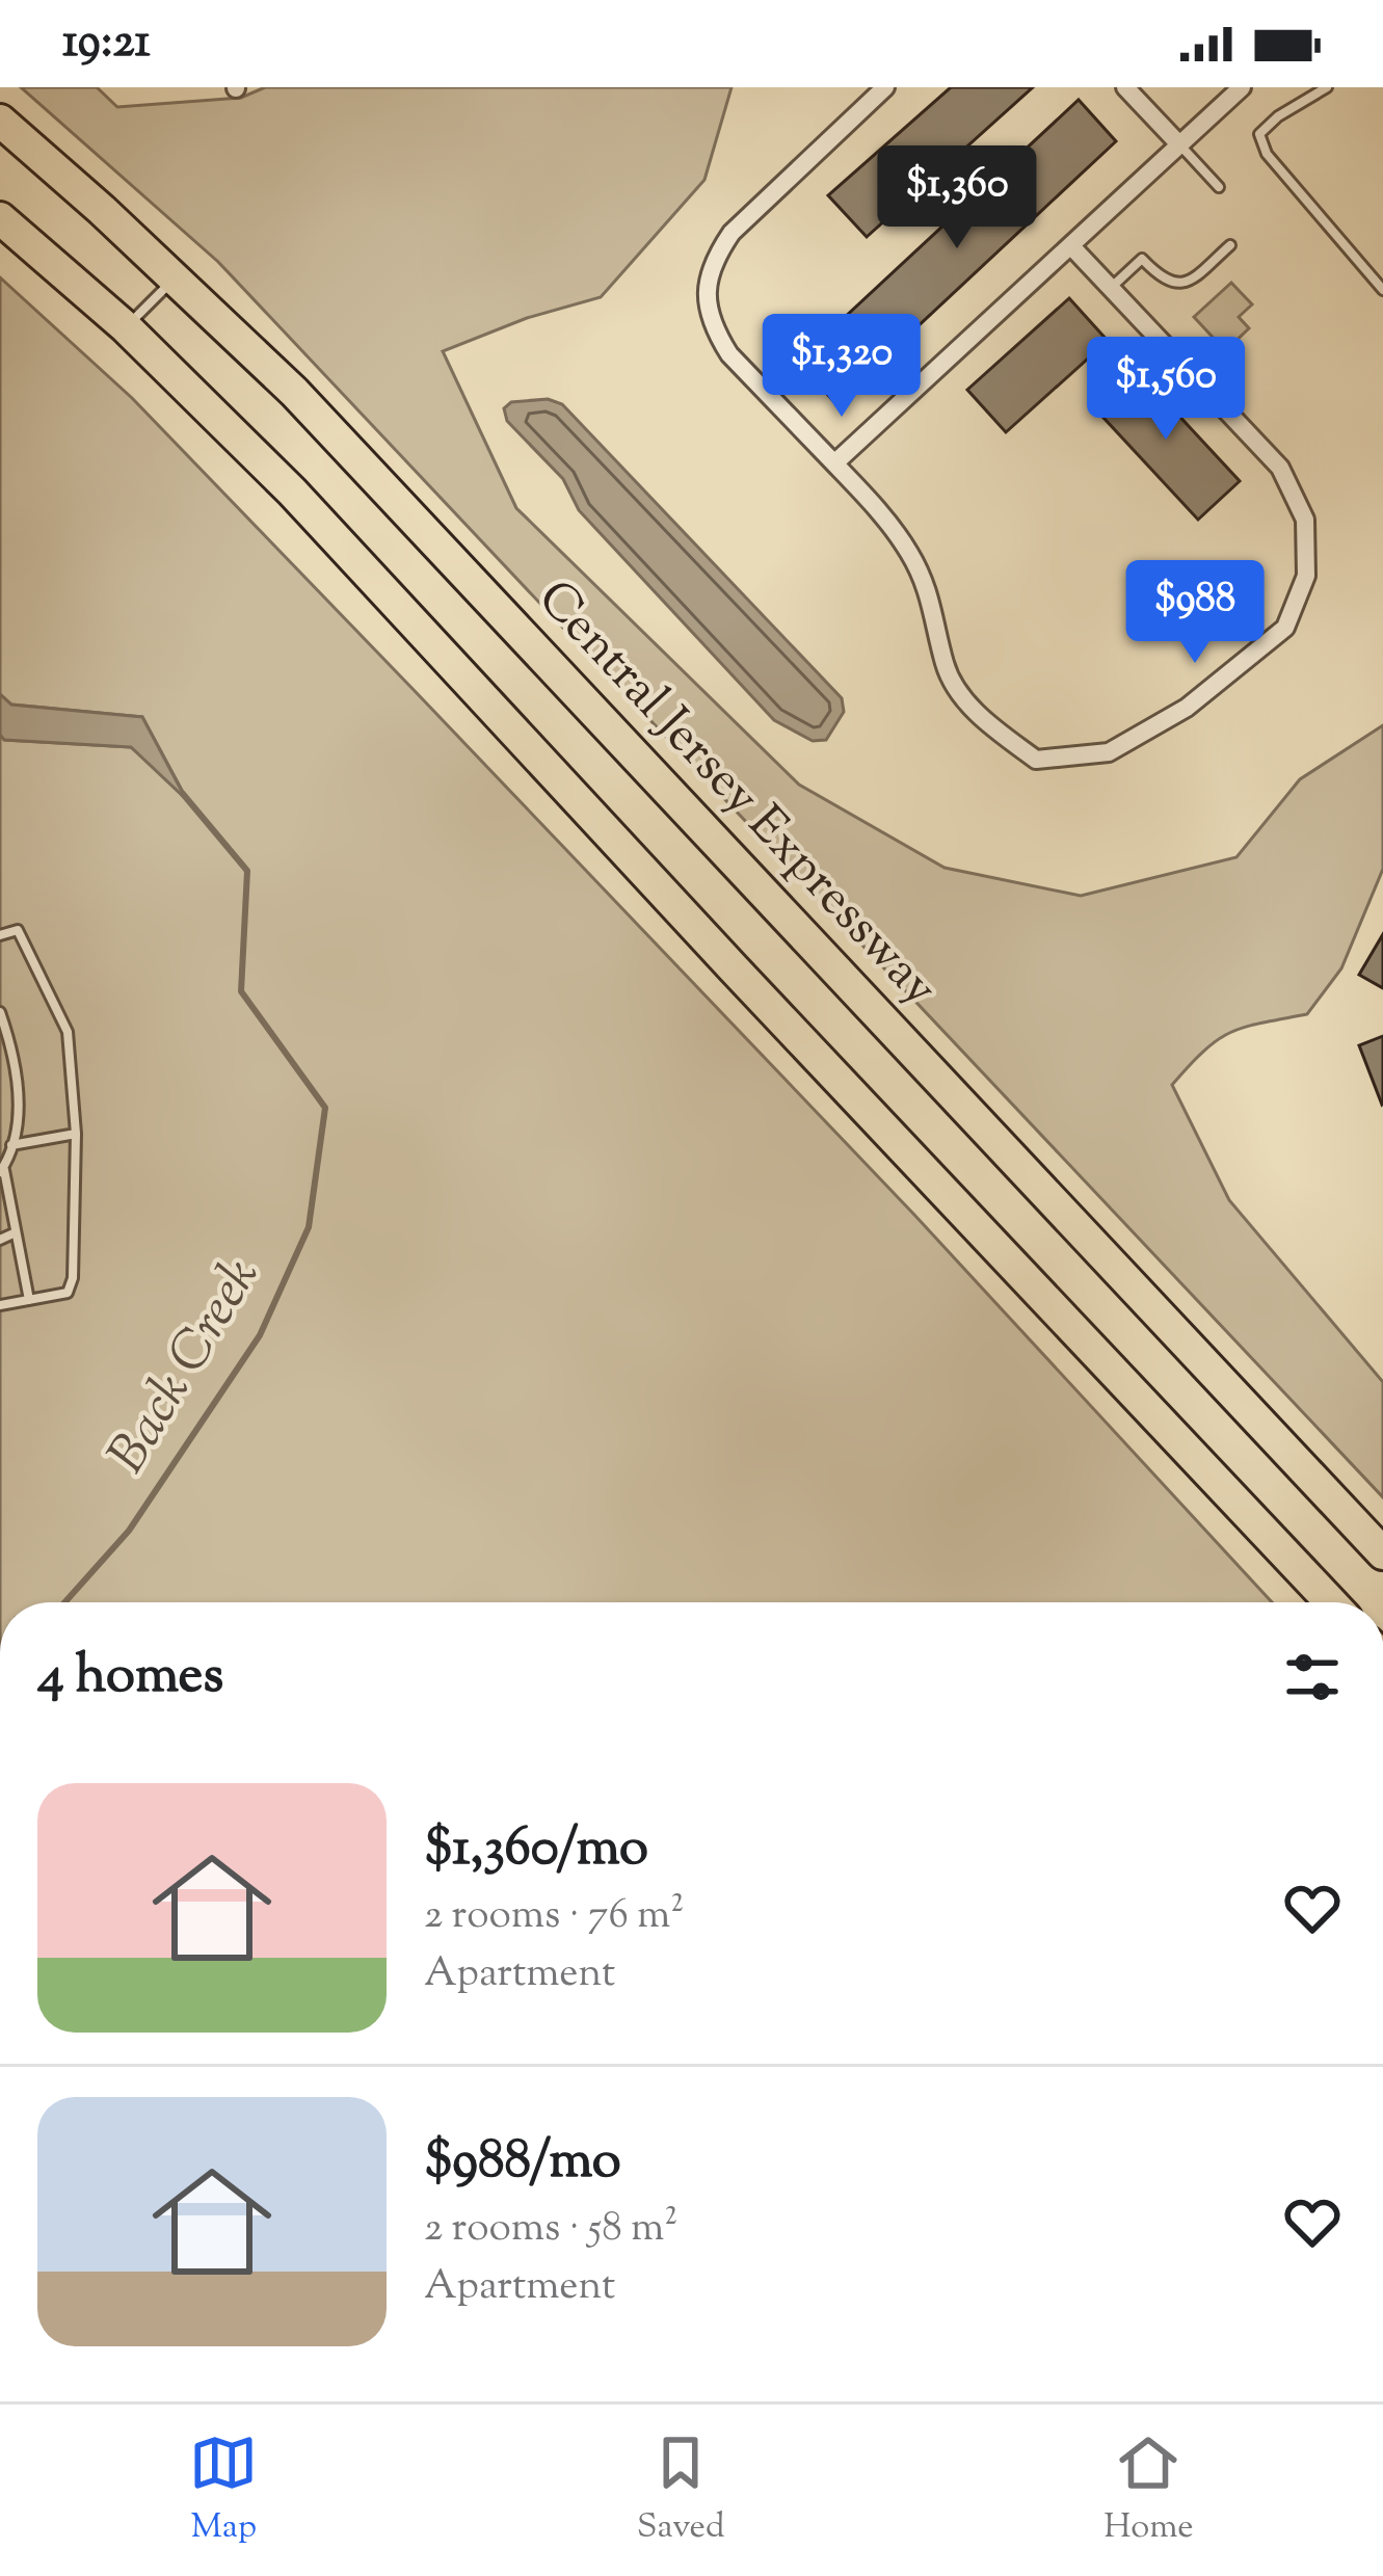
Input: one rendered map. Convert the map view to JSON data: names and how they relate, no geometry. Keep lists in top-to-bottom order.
{
  "streets": {
    "highway": ["Central Jersey Expressway"]
  },
  "water": ["Back Creek"],
  "page": {
    "status": "19:21",
    "price": [
      "$1,360",
      "$1,320",
      "$1,560",
      "$988"
    ],
    "heading": "4 homes",
    "list": [
      {
        "name": "$1,360/mo",
        "note": "2 rooms · 76 m² · Apartment"
      },
      {
        "name": "$988/mo",
        "note": "2 rooms · 58 m² · Apartment"
      }
    ],
    "tabs": ["Map", "Saved", "Home"]
  }
}
